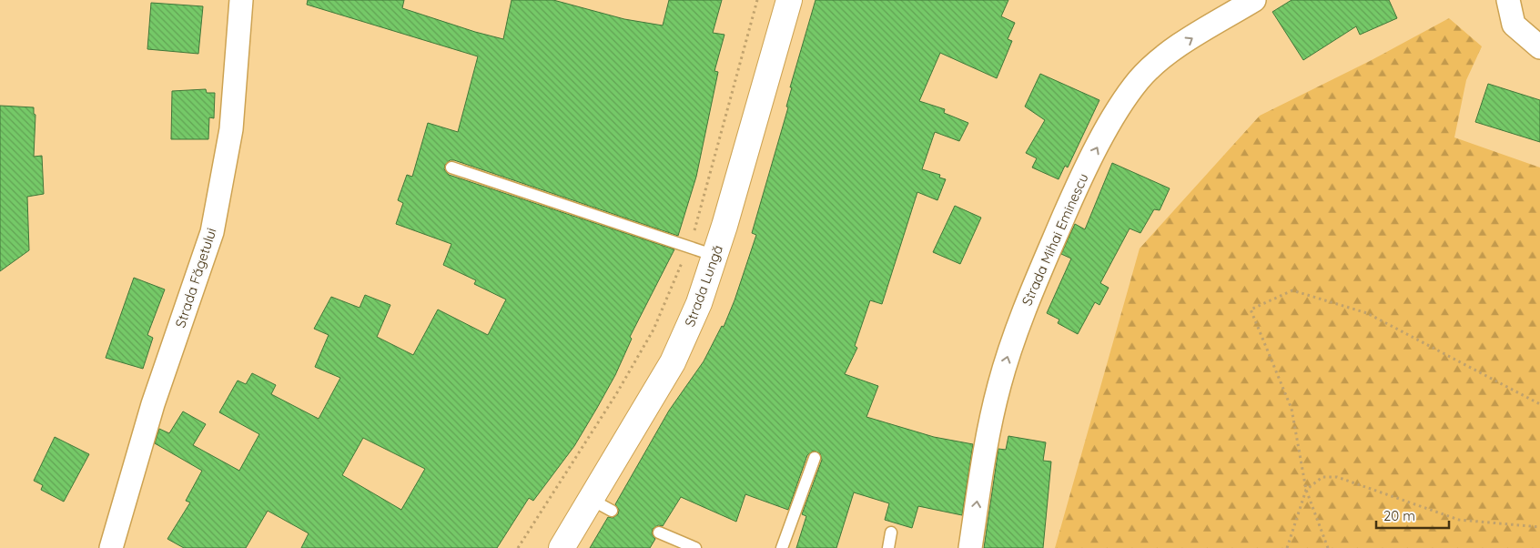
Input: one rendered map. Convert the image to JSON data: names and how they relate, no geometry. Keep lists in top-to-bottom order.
{
  "streets": {
    "main road": ["Strada Lungă"],
    "street": ["Strada Mihai Eminescu", "Strada Făgetului"]
  },
  "one_way": ["Strada Mihai Eminescu"],
  "scale_bar": "20 m"
}
